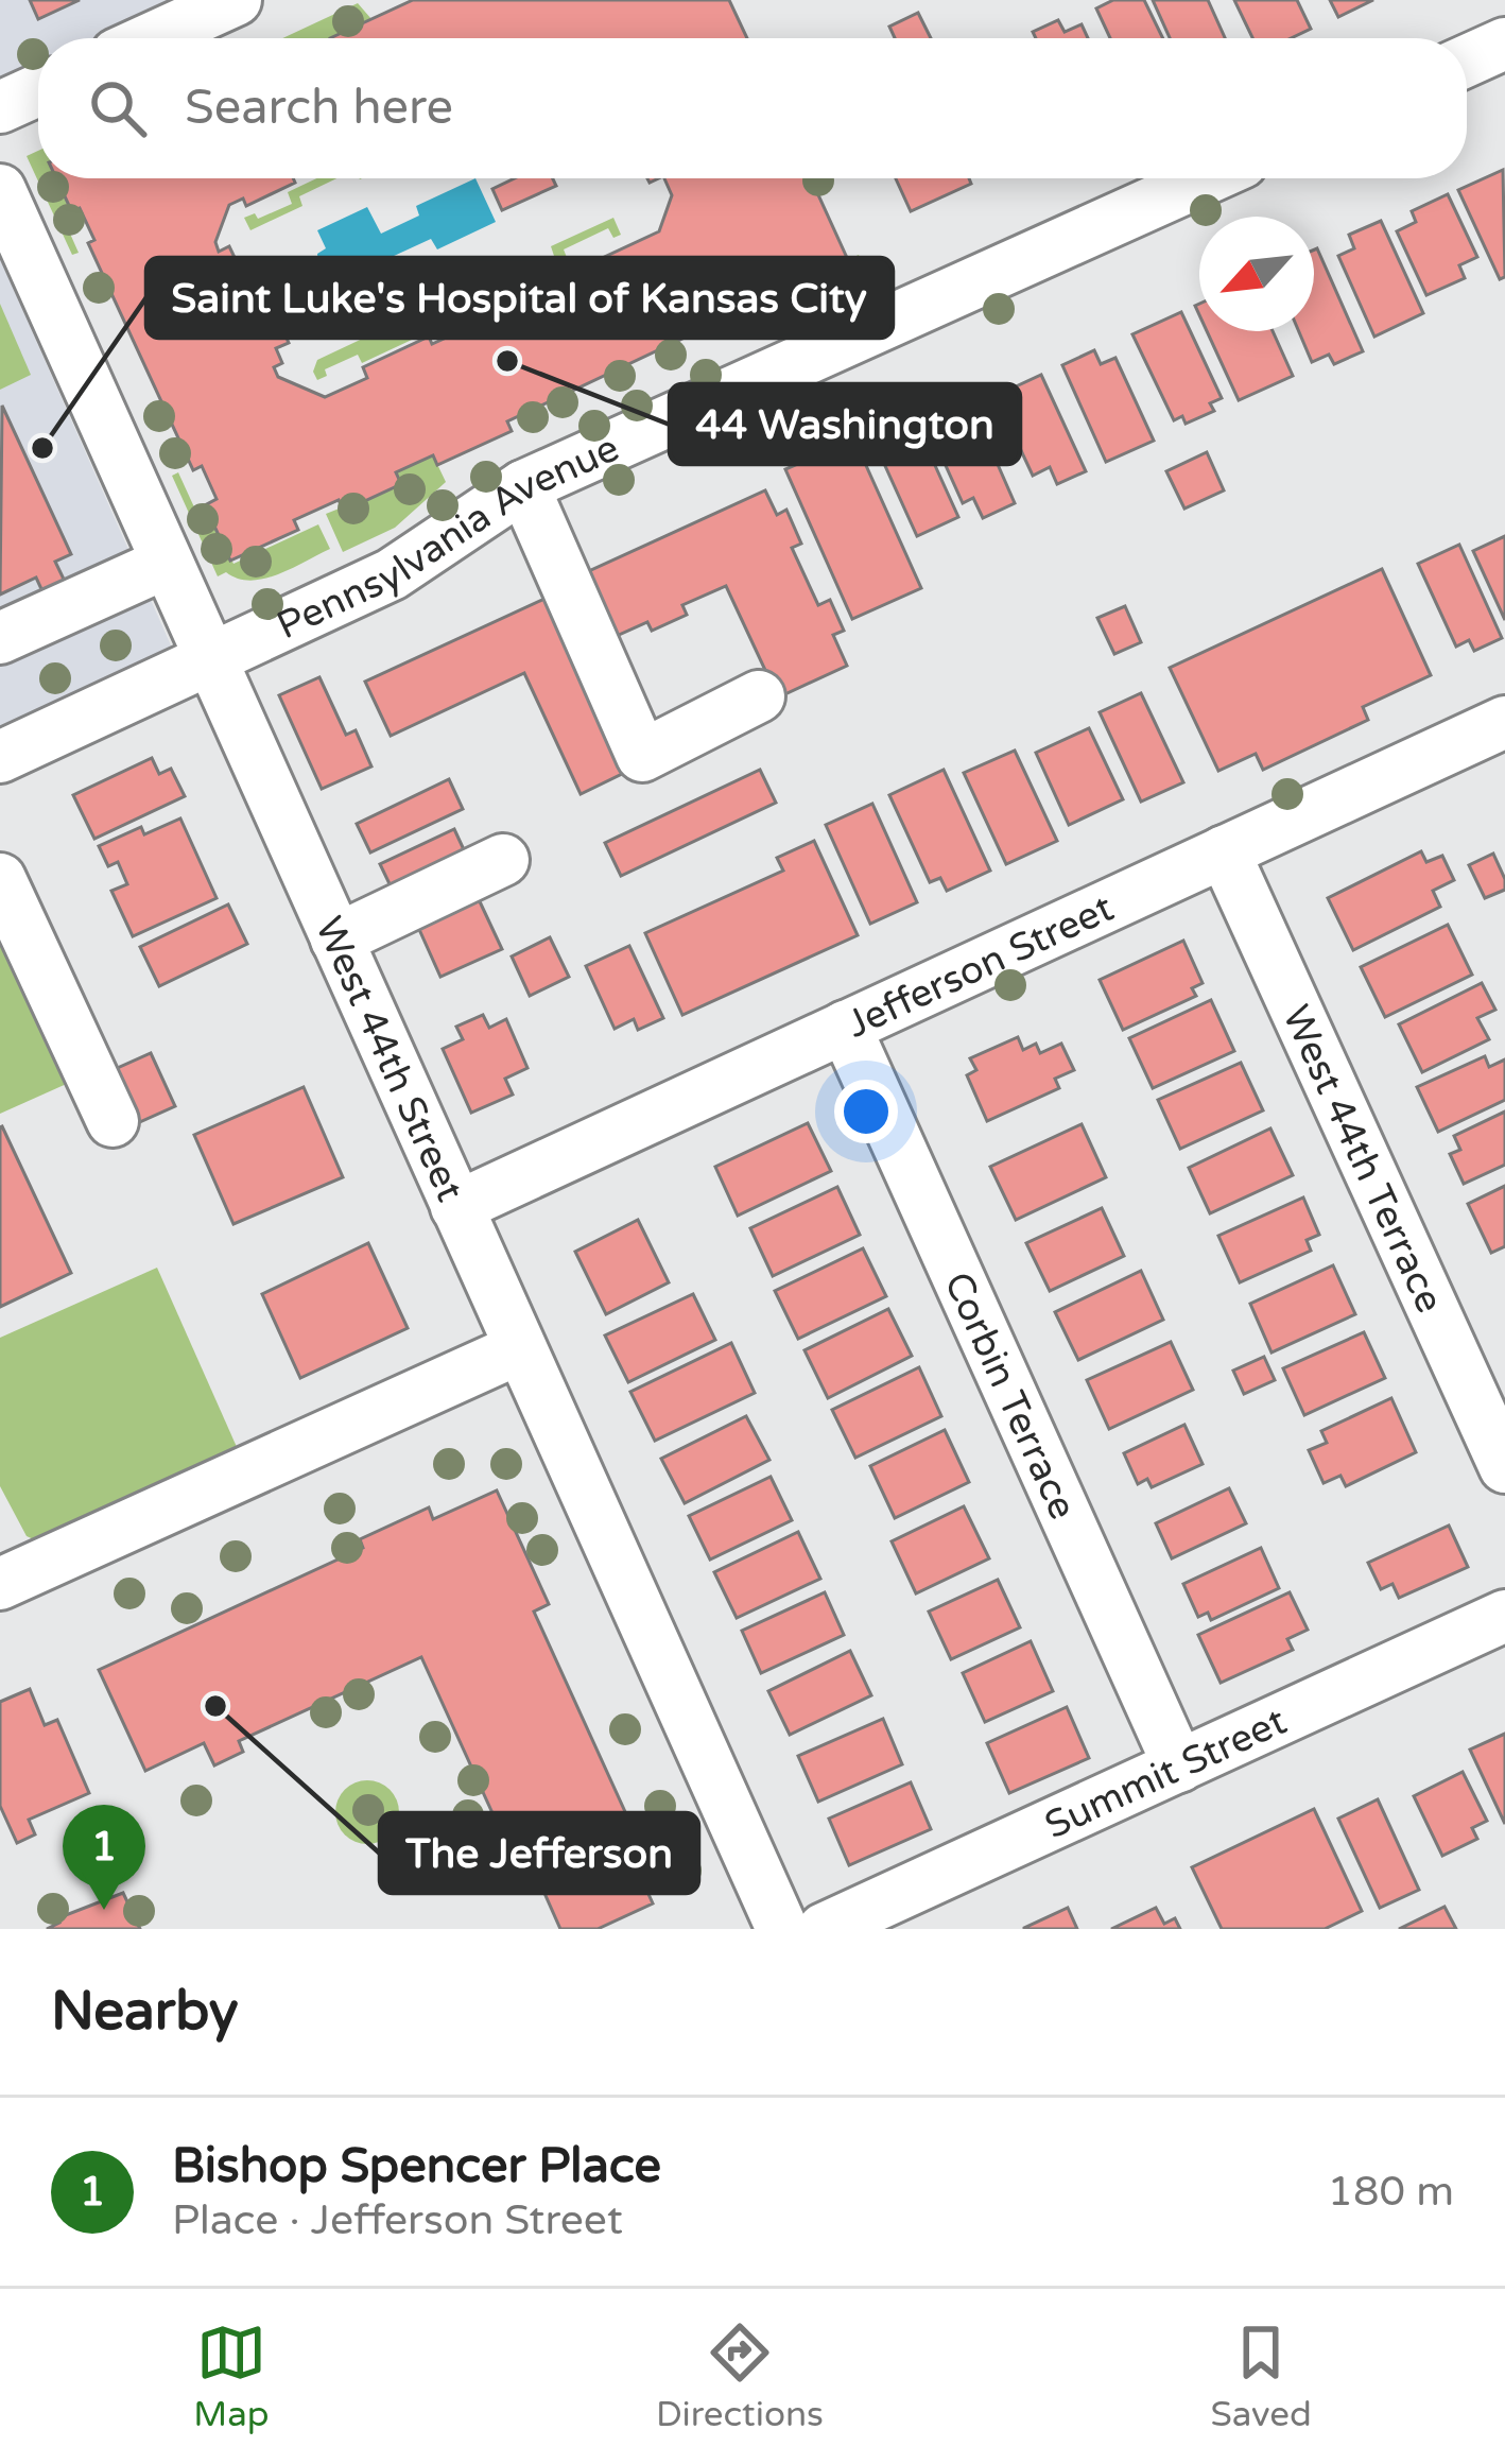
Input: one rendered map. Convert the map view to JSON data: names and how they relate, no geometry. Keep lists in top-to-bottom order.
{
  "streets": {
    "street": [
      "Pennsylvania Avenue",
      "Jefferson Street",
      "West 44th Street",
      "West 44th Terrace",
      "Corbin Terrace",
      "Summit Street"
    ]
  },
  "crossings": [
    ["Pennsylvania Avenue", "West 44th Street"],
    ["Jefferson Street", "West 44th Street"],
    ["Jefferson Street", "West 44th Terrace"],
    ["Jefferson Street", "Corbin Terrace"],
    ["Corbin Terrace", "Summit Street"]
  ],
  "places": ["44 Washington", "Saint Luke's Hospital of Kansas City", "The Jefferson"],
  "north": "bottom left",
  "page": {
    "search": "Search here",
    "pins": "1",
    "heading": "Nearby",
    "list": [
      {
        "mark": "1",
        "name": "Bishop Spencer Place",
        "note": "Place · Jefferson Street",
        "value": "180 m"
      }
    ],
    "nav": ["Map", "Directions", "Saved"]
  }
}
